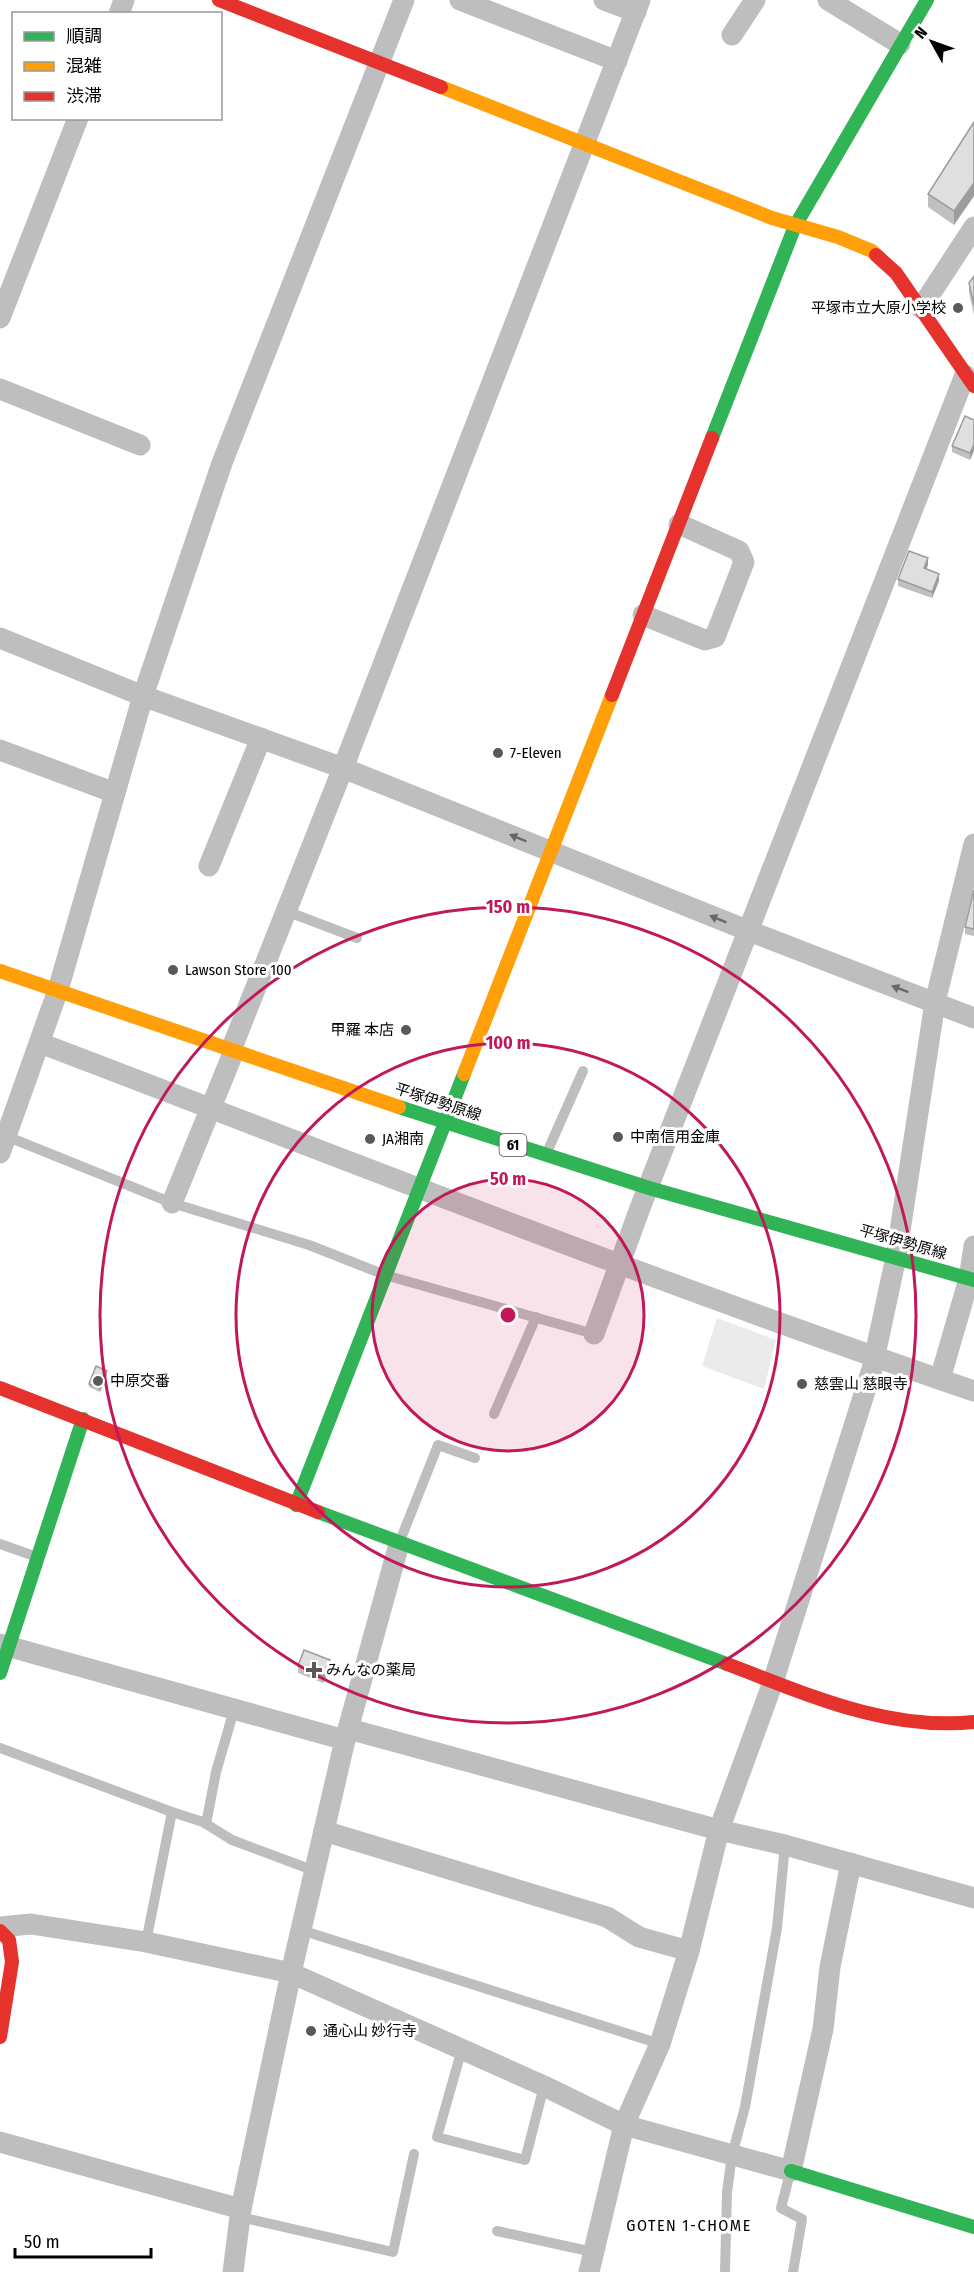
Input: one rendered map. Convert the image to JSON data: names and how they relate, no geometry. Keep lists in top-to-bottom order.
{
  "streets": {
    "street": ["平塚伊勢原線", "61"]
  },
  "districts": ["GOTEN 1-CHOME"],
  "places": {
    "other": [
      "平塚市立大原小学校",
      "7-Eleven",
      "Lawson Store 100",
      "甲羅 本店",
      "中南信用金庫",
      "JA湘南",
      "中原交番",
      "慈雲山 慈眼寺",
      "通心山 妙行寺"
    ],
    "health": ["みんなの薬局"]
  },
  "legend": ["順調", "混雑", "渋滞"],
  "scale_bar": "50 m",
  "north": "top left",
  "rings": ["150 m", "100 m", "50 m"]
}
